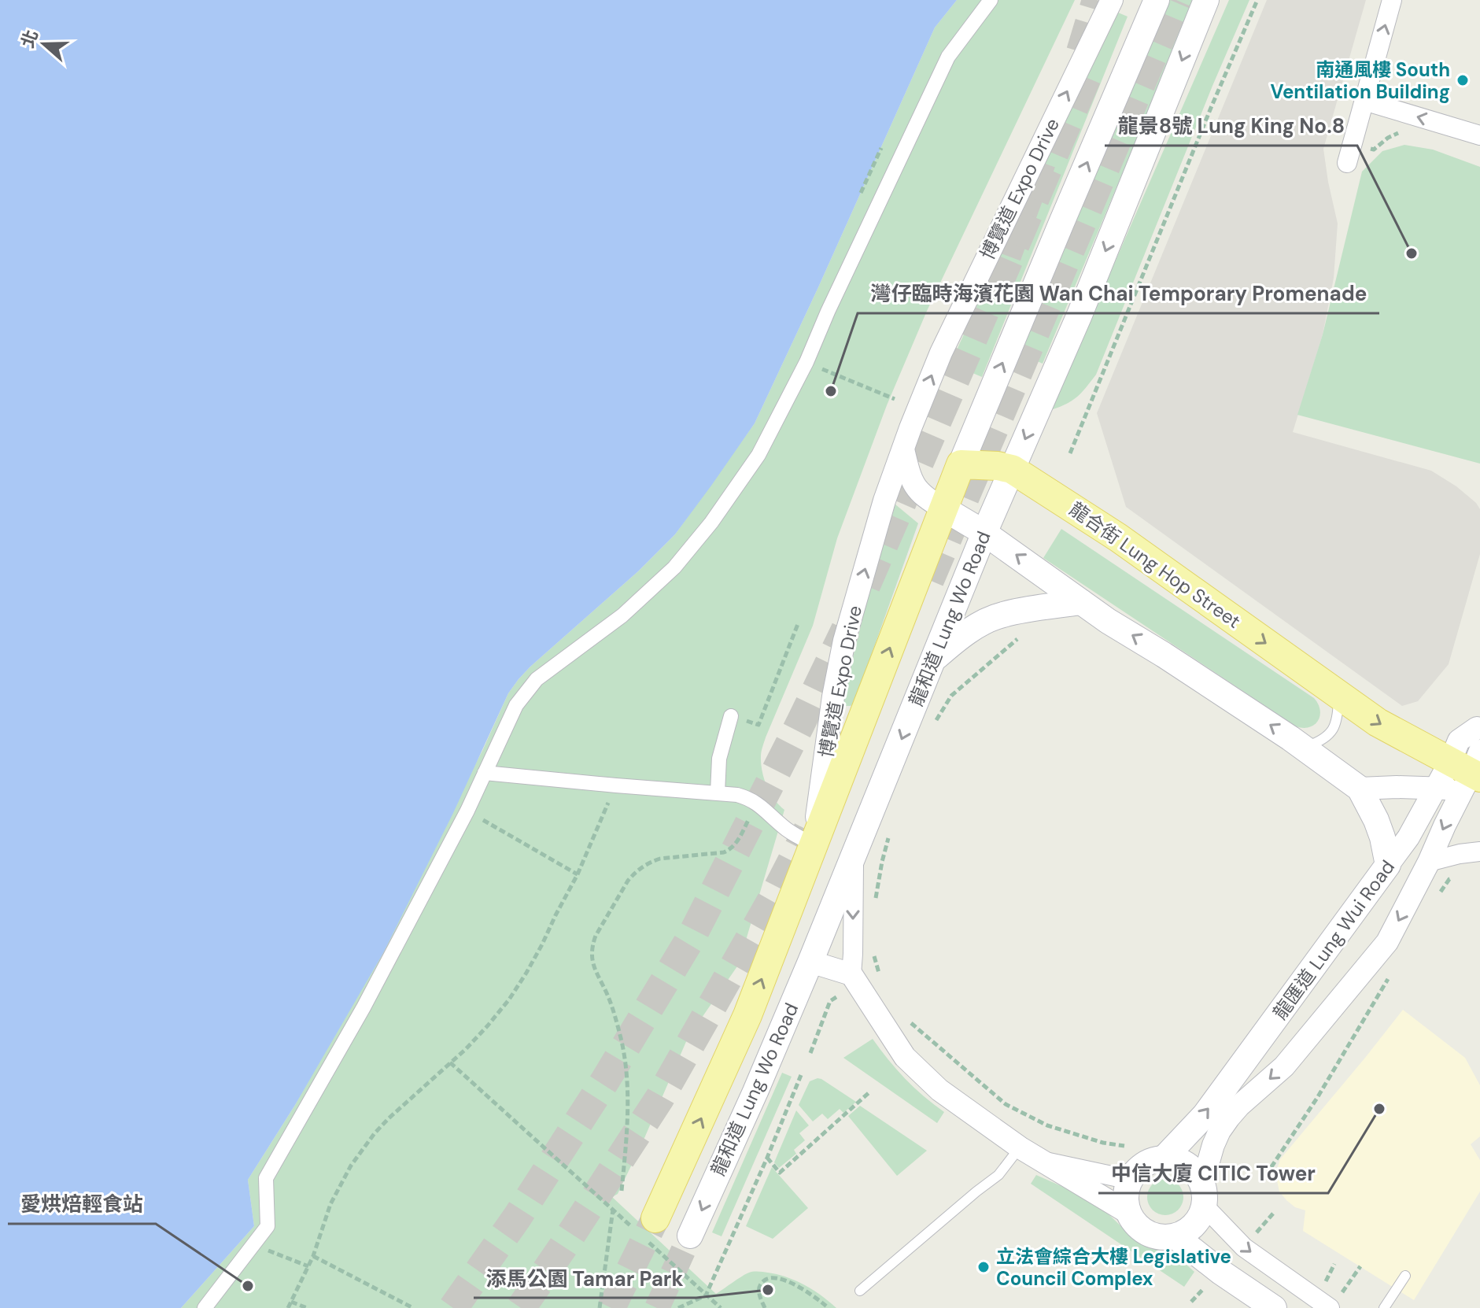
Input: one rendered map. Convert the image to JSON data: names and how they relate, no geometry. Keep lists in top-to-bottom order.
{
  "streets": {
    "main road": ["龍合街 Lung Hop Street", "龍和道 Lung Wo Road", "龍匯道 Lung Wui Road"],
    "street": ["博覽道 Expo Drive"]
  },
  "crossings": [
    ["博覽道 Expo Drive", "龍和道 Lung Wo Road"],
    ["龍合街 Lung Hop Street", "龍和道 Lung Wo Road"],
    ["龍合街 Lung Hop Street", "龍匯道 Lung Wui Road"]
  ],
  "places": [
    "南通風樓 South Ventilation Building",
    "龍景8號 Lung King No.8",
    "灣仔臨時海濱花園 Wan Chai Temporary Promenade",
    "中信大廈 CITIC Tower",
    "立法會綜合大樓 Legislative Council Complex",
    "愛烘焙輕食站",
    "添馬公園 Tamar Park"
  ],
  "north": "left"
}
